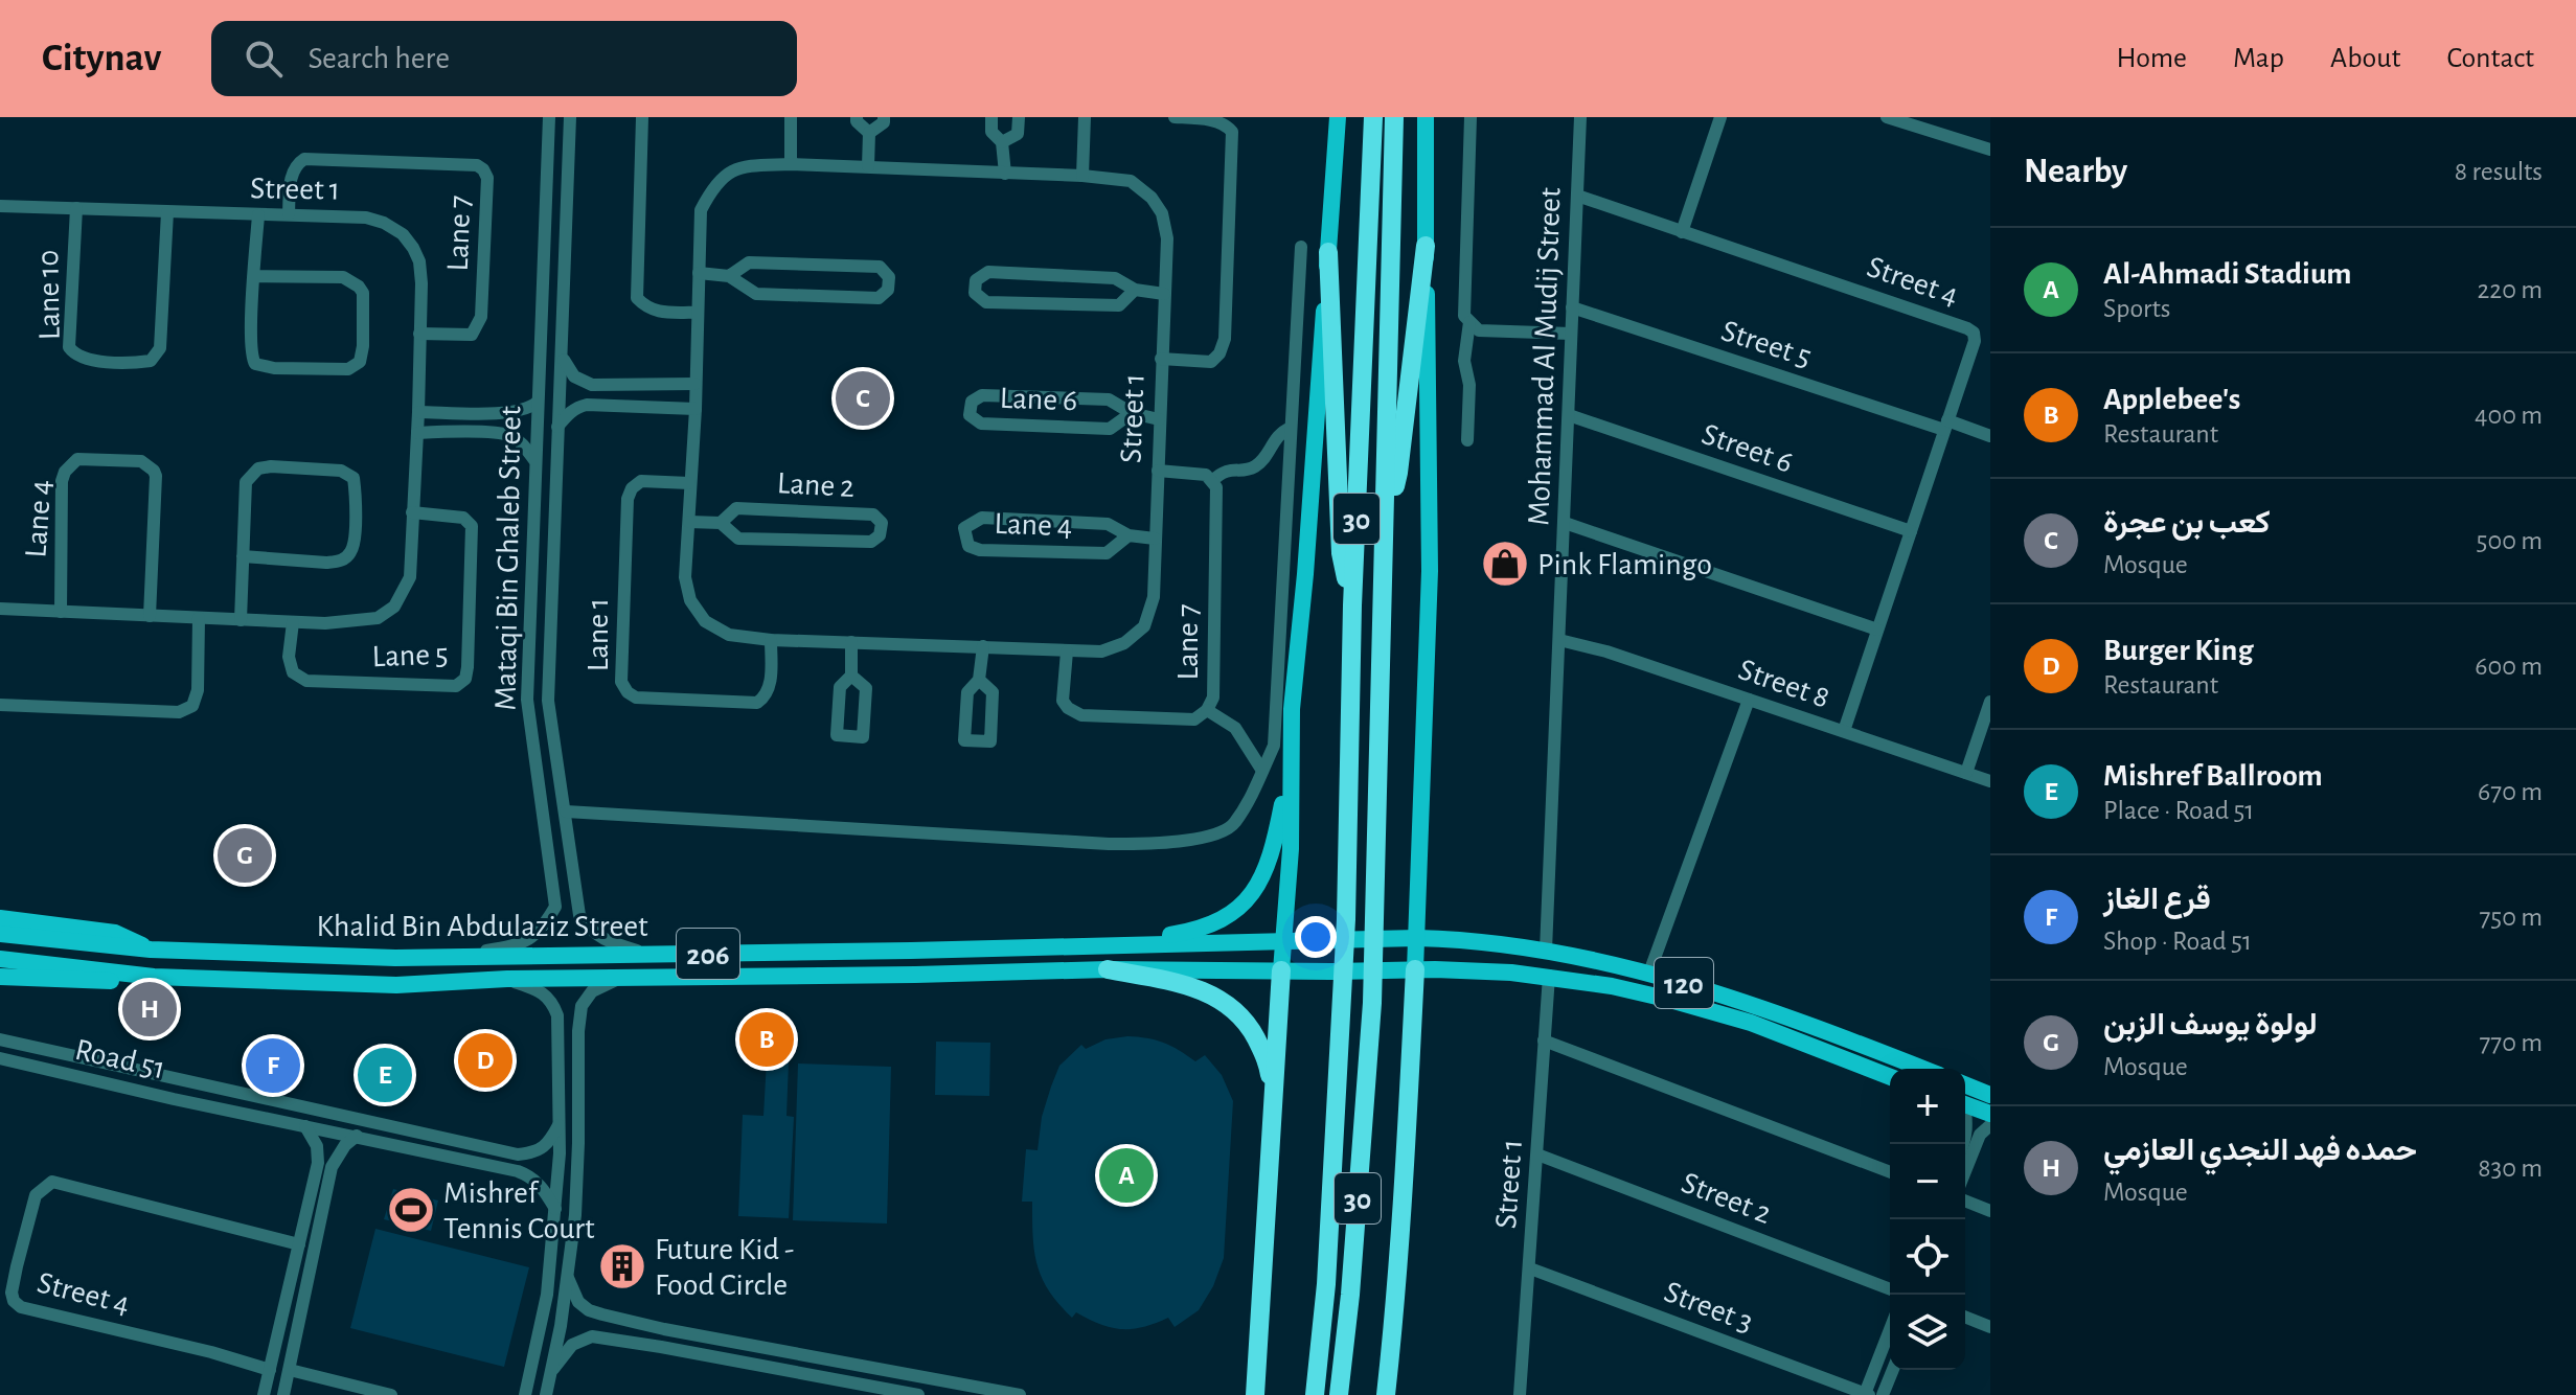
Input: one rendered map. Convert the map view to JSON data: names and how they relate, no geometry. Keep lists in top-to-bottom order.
{
  "streets": {
    "highway": ["30"],
    "main road": ["Khalid Bin Abdulaziz Street", "206", "120"],
    "street": [
      "Street 1",
      "Lane 7",
      "Street 4",
      "Lane 10",
      "Street 5",
      "Mohammad Al Mudij Street",
      "Lane 6",
      "Street 6",
      "Lane 2",
      "Lane 4",
      "Mataqi Bin Ghaleb Street",
      "Lane 1",
      "Lane 5",
      "Street 8",
      "Road 51",
      "Street 2",
      "Street 3"
    ]
  },
  "crossings": [
    ["Street 1", "Lane 7"],
    ["Street 1", "Lane 10"],
    ["Street 1", "Lane 6"],
    ["Street 1", "Lane 2"],
    ["Street 1", "Lane 4"],
    ["Street 1", "Lane 1"],
    ["Street 1", "Lane 5"],
    ["Street 1", "120"],
    ["Street 1", "Street 2"],
    ["Street 1", "Street 3"],
    ["Street 4", "Street 5"],
    ["Street 4", "Mohammad Al Mudij Street"],
    ["Street 4", "Street 6"],
    ["Street 4", "Street 8"],
    ["Street 5", "Mohammad Al Mudij Street"],
    ["Mohammad Al Mudij Street", "Street 6"],
    ["Mohammad Al Mudij Street", "Street 8"],
    ["Mohammad Al Mudij Street", "120"],
    ["Mataqi Bin Ghaleb Street", "Khalid Bin Abdulaziz Street"],
    ["Khalid Bin Abdulaziz Street", "120"]
  ],
  "places": {
    "shop": ["Pink Flamingo"],
    "sports": ["Mishref Tennis Court"],
    "building": ["Future Kid - Food Circle"]
  },
  "page": {
    "header": "Citynav",
    "search": "Search here",
    "nav": [
      "Home",
      "Map",
      "About",
      "Contact"
    ],
    "heading": ["Nearby", "8 results"],
    "list": [
      {
        "mark": "A",
        "name": "Al-Ahmadi Stadium",
        "note": "Sports",
        "value": "220 m"
      },
      {
        "mark": "B",
        "name": "Applebee's",
        "note": "Restaurant",
        "value": "400 m"
      },
      {
        "mark": "C",
        "name": "كعب بن عجرة",
        "note": "Mosque",
        "value": "500 m"
      },
      {
        "mark": "D",
        "name": "Burger King",
        "note": "Restaurant",
        "value": "600 m"
      },
      {
        "mark": "E",
        "name": "Mishref Ballroom",
        "note": "Place · Road 51",
        "value": "670 m"
      },
      {
        "mark": "F",
        "name": "قرع الغاز",
        "note": "Shop · Road 51",
        "value": "750 m"
      },
      {
        "mark": "G",
        "name": "لولوة يوسف الزبن",
        "note": "Mosque",
        "value": "770 m"
      },
      {
        "mark": "H",
        "name": "حمده فهد النجدي العازمي",
        "note": "Mosque",
        "value": "830 m"
      }
    ],
    "pins": [
      "C",
      "G",
      "H",
      "B",
      "D",
      "F",
      "E",
      "A"
    ],
    "map_buttons": ["+", "−"]
  }
}
